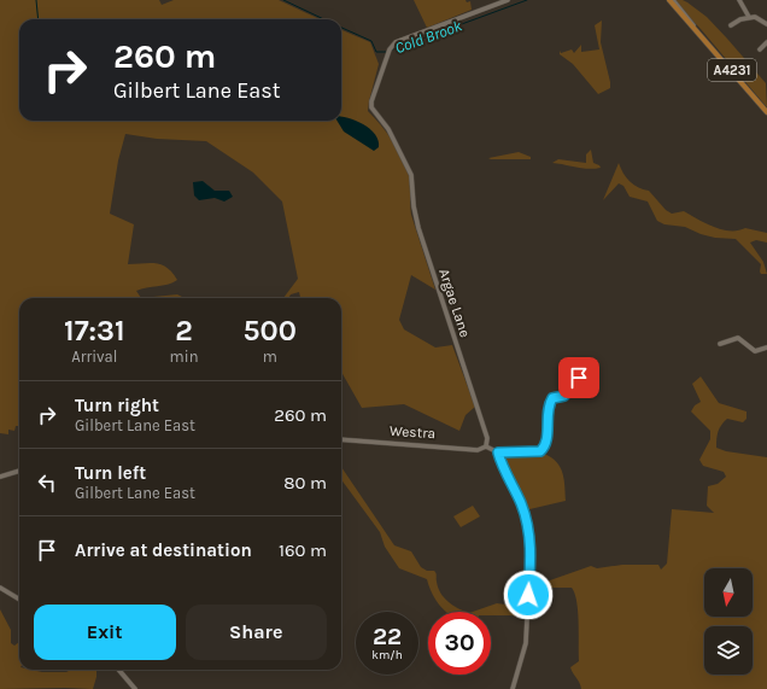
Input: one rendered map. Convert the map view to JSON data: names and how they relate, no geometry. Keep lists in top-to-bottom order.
{
  "streets": {
    "main road": ["A4231"],
    "street": ["Argae Lane", "Westra"]
  },
  "crossings": [
    ["Argae Lane", "Westra"]
  ],
  "water": ["Cold Brook"],
  "north": "bottom",
  "page": {
    "turn": ["260 m", "Gilbert Lane East"],
    "eta": [
      "17:31",
      "Arrival",
      "2",
      "min",
      "500",
      "m"
    ],
    "list": [
      {
        "name": "Turn right",
        "note": "Gilbert Lane East",
        "value": "260 m"
      },
      {
        "name": "Turn left",
        "note": "Gilbert Lane East",
        "value": "80 m"
      },
      {
        "name": "Arrive at destination",
        "value": "160 m"
      }
    ],
    "buttons": ["Exit", "Share"],
    "speed": "22 km/h",
    "limit": "30"
  }
}
